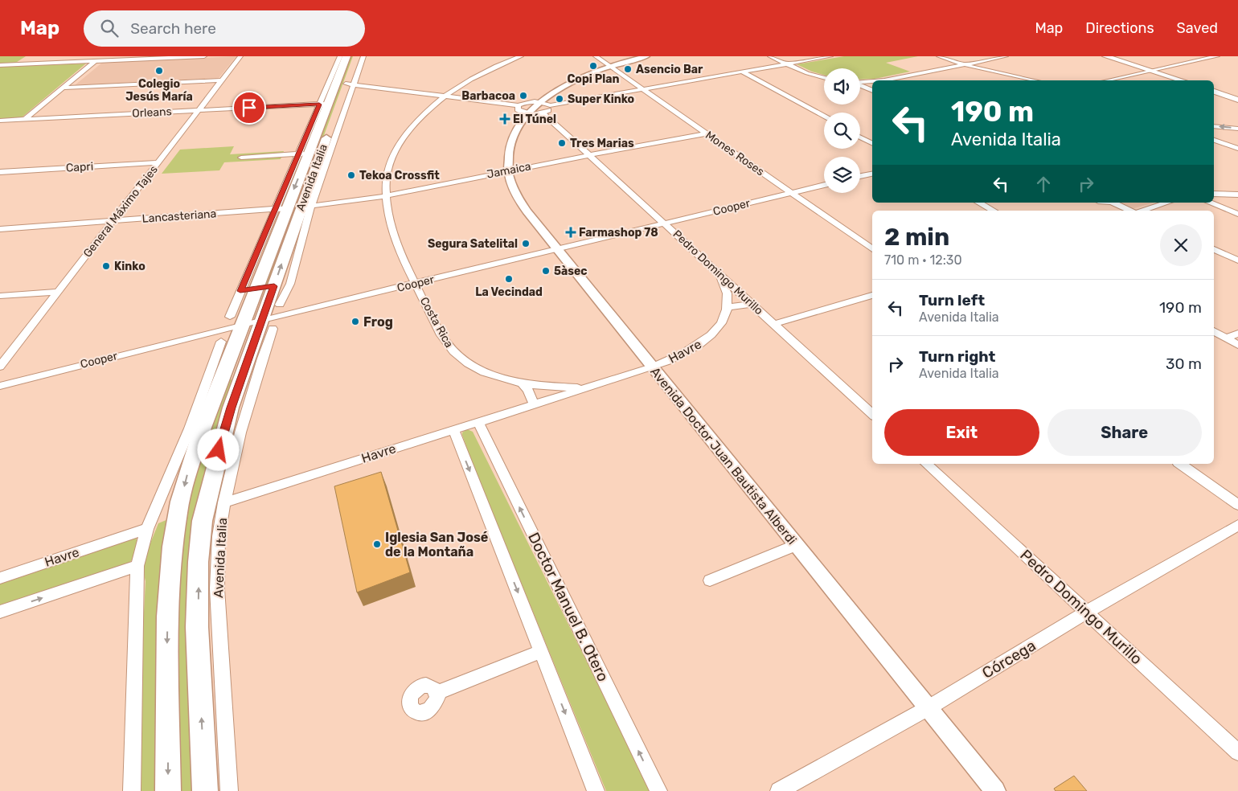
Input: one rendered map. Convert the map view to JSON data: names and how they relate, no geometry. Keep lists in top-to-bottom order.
{
  "streets": {
    "main road": ["Avenida Italia"],
    "street": [
      "Orleans",
      "Mones Roses",
      "Capri",
      "Jamaica",
      "Cooper",
      "General Máximo Tajes",
      "Lancasteriana",
      "Pedro Domingo Murillo",
      "Costa Rica",
      "Havre",
      "Avenida Doctor Juan Bautista Alberdi",
      "Doctor Manuel B. Otero",
      "Córcega"
    ]
  },
  "crossings": [
    ["Orleans", "Avenida Italia"],
    ["Orleans", "General Máximo Tajes"],
    ["Mones Roses", "Jamaica"],
    ["Mones Roses", "Cooper"],
    ["Capri", "General Máximo Tajes"],
    ["Jamaica", "Avenida Italia"],
    ["Jamaica", "Pedro Domingo Murillo"],
    ["Jamaica", "Costa Rica"],
    ["Jamaica", "Avenida Doctor Juan Bautista Alberdi"],
    ["Avenida Italia", "Cooper"],
    ["Avenida Italia", "Lancasteriana"],
    ["Avenida Italia", "Havre"],
    ["Cooper", "Pedro Domingo Murillo"],
    ["Cooper", "Costa Rica"],
    ["Cooper", "Avenida Doctor Juan Bautista Alberdi"],
    ["General Máximo Tajes", "Lancasteriana"],
    ["Pedro Domingo Murillo", "Avenida Doctor Juan Bautista Alberdi"],
    ["Pedro Domingo Murillo", "Córcega"],
    ["Costa Rica", "Havre"],
    ["Havre", "Avenida Doctor Juan Bautista Alberdi"],
    ["Havre", "Doctor Manuel B. Otero"],
    ["Avenida Doctor Juan Bautista Alberdi", "Córcega"]
  ],
  "places": {
    "other": [
      "Copi Plan",
      "Asencio Bar",
      "Colegio Jesús María",
      "Barbacoa",
      "Super Kinko",
      "Tres Marias",
      "Tekoa Crossfit",
      "Segura Satelital",
      "Kinko",
      "5àsec",
      "La Vecindad",
      "Frog",
      "Iglesia San José de la Montaña"
    ],
    "health": ["El Túnel", "Farmashop 78"]
  },
  "page": {
    "header": "Map",
    "search": "Search here",
    "nav": ["Map", "Directions", "Saved"],
    "turn": ["190 m", "Avenida Italia"],
    "heading": ["2 min", "710 m · 12:30"],
    "list": [
      {
        "name": "Turn left",
        "note": "Avenida Italia",
        "value": "190 m"
      },
      {
        "name": "Turn right",
        "note": "Avenida Italia",
        "value": "30 m"
      }
    ],
    "buttons": ["Exit", "Share"]
  }
}
